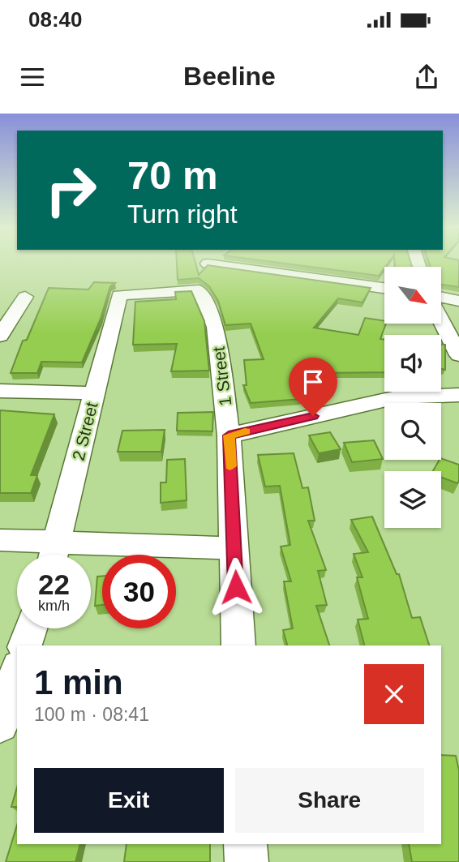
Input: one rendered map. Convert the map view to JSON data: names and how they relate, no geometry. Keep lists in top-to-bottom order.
{
  "streets": {
    "street": ["1 Street", "2 Street"]
  },
  "crossings": [
    ["1 Street", "2 Street"]
  ],
  "north": "bottom right",
  "page": {
    "status": "08:40",
    "header": "Beeline",
    "turn": ["70 m", "Turn right"],
    "speed": "22 km/h",
    "limit": "30",
    "heading": ["1 min", "100 m · 08:41"],
    "buttons": ["Exit", "Share"]
  }
}
